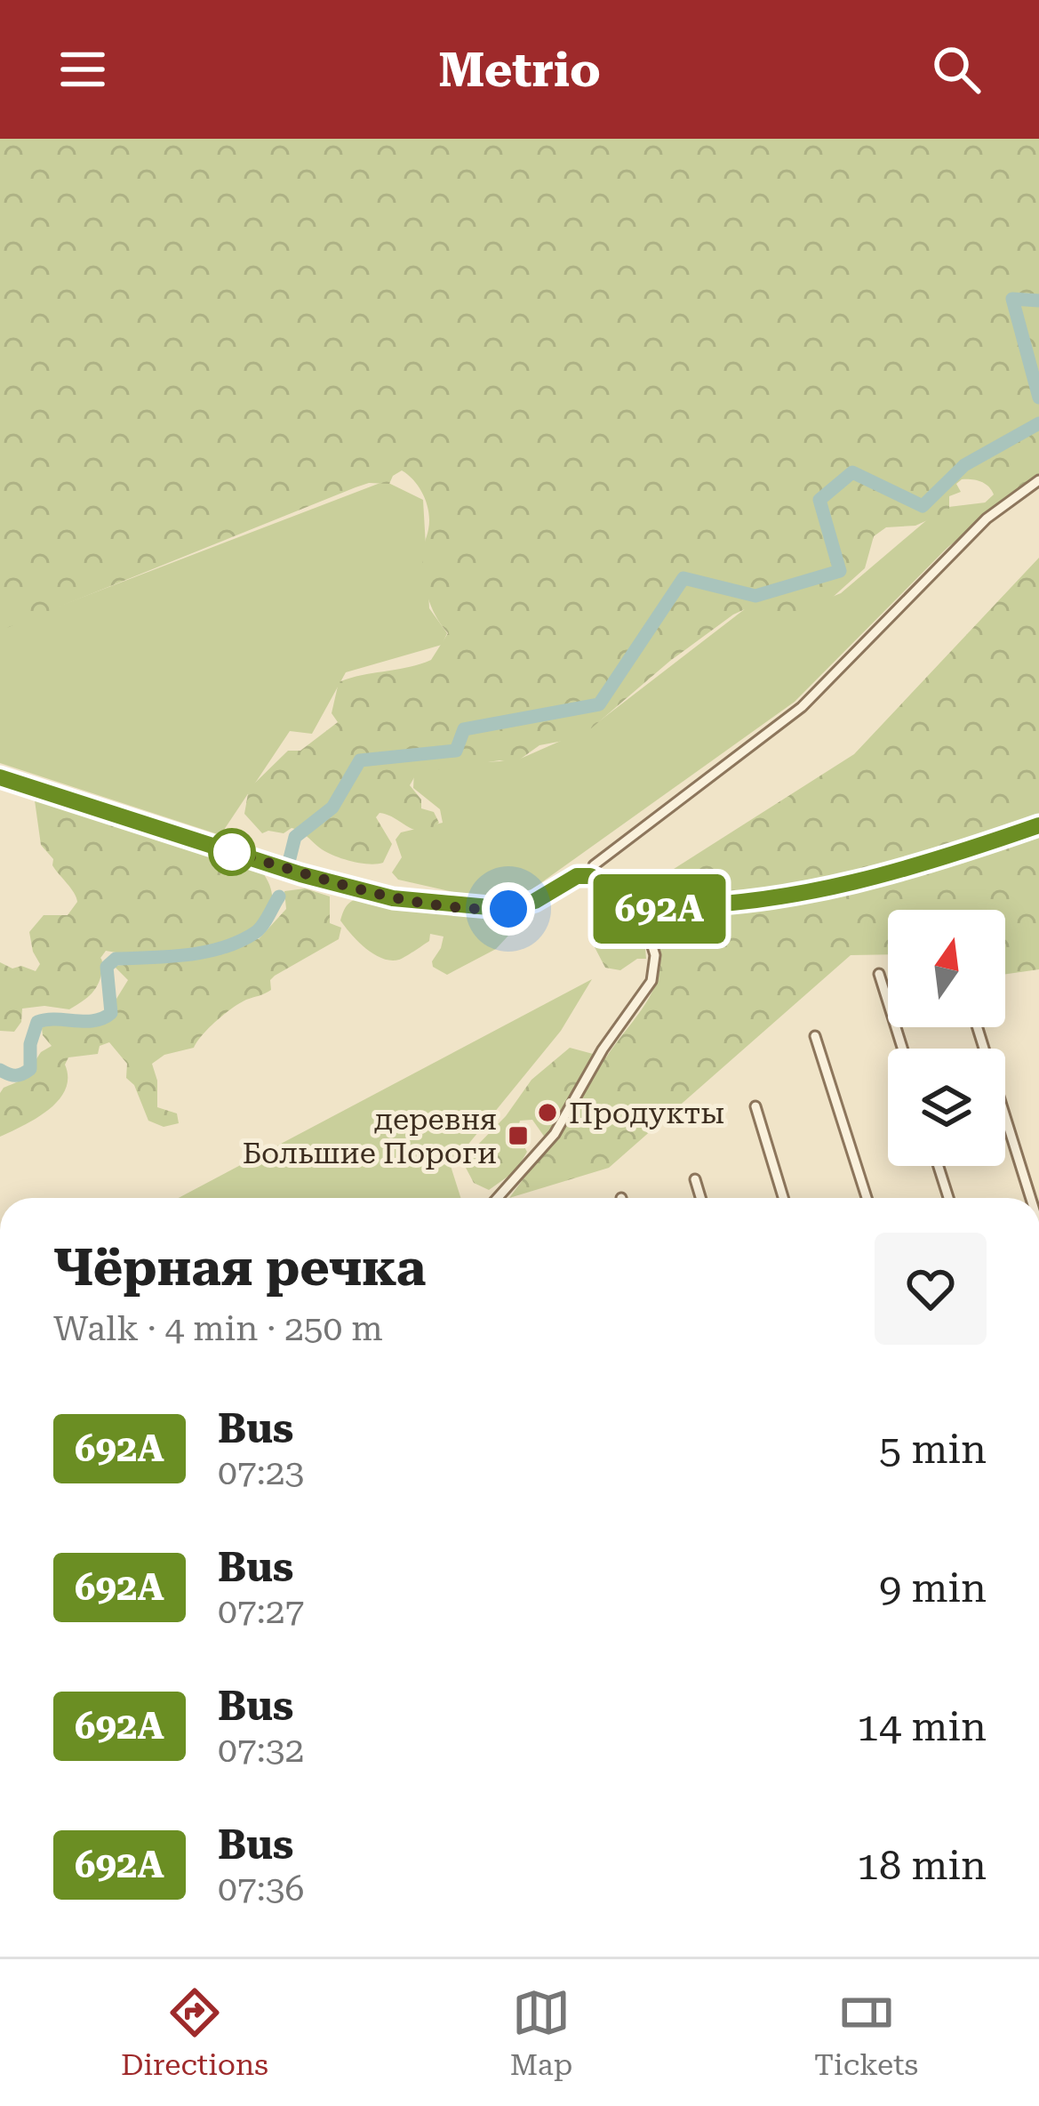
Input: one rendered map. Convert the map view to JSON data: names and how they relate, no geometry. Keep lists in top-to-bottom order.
{
  "places": {
    "other": ["Продукты"],
    "transit": ["деревня Большие Пороги"]
  },
  "lines": ["bus line 692А"],
  "north": "top",
  "page": {
    "header": "Metrio",
    "on_map": "692А",
    "heading": ["Чёрная речка", "Walk · 4 min · 250 m"],
    "list": [
      {
        "mark": "692А",
        "name": "Bus",
        "note": "07:23",
        "value": "5 min"
      },
      {
        "mark": "692А",
        "name": "Bus",
        "note": "07:27",
        "value": "9 min"
      },
      {
        "mark": "692А",
        "name": "Bus",
        "note": "07:32",
        "value": "14 min"
      },
      {
        "mark": "692А",
        "name": "Bus",
        "note": "07:36",
        "value": "18 min"
      }
    ],
    "tabs": ["Directions", "Map", "Tickets"]
  }
}
